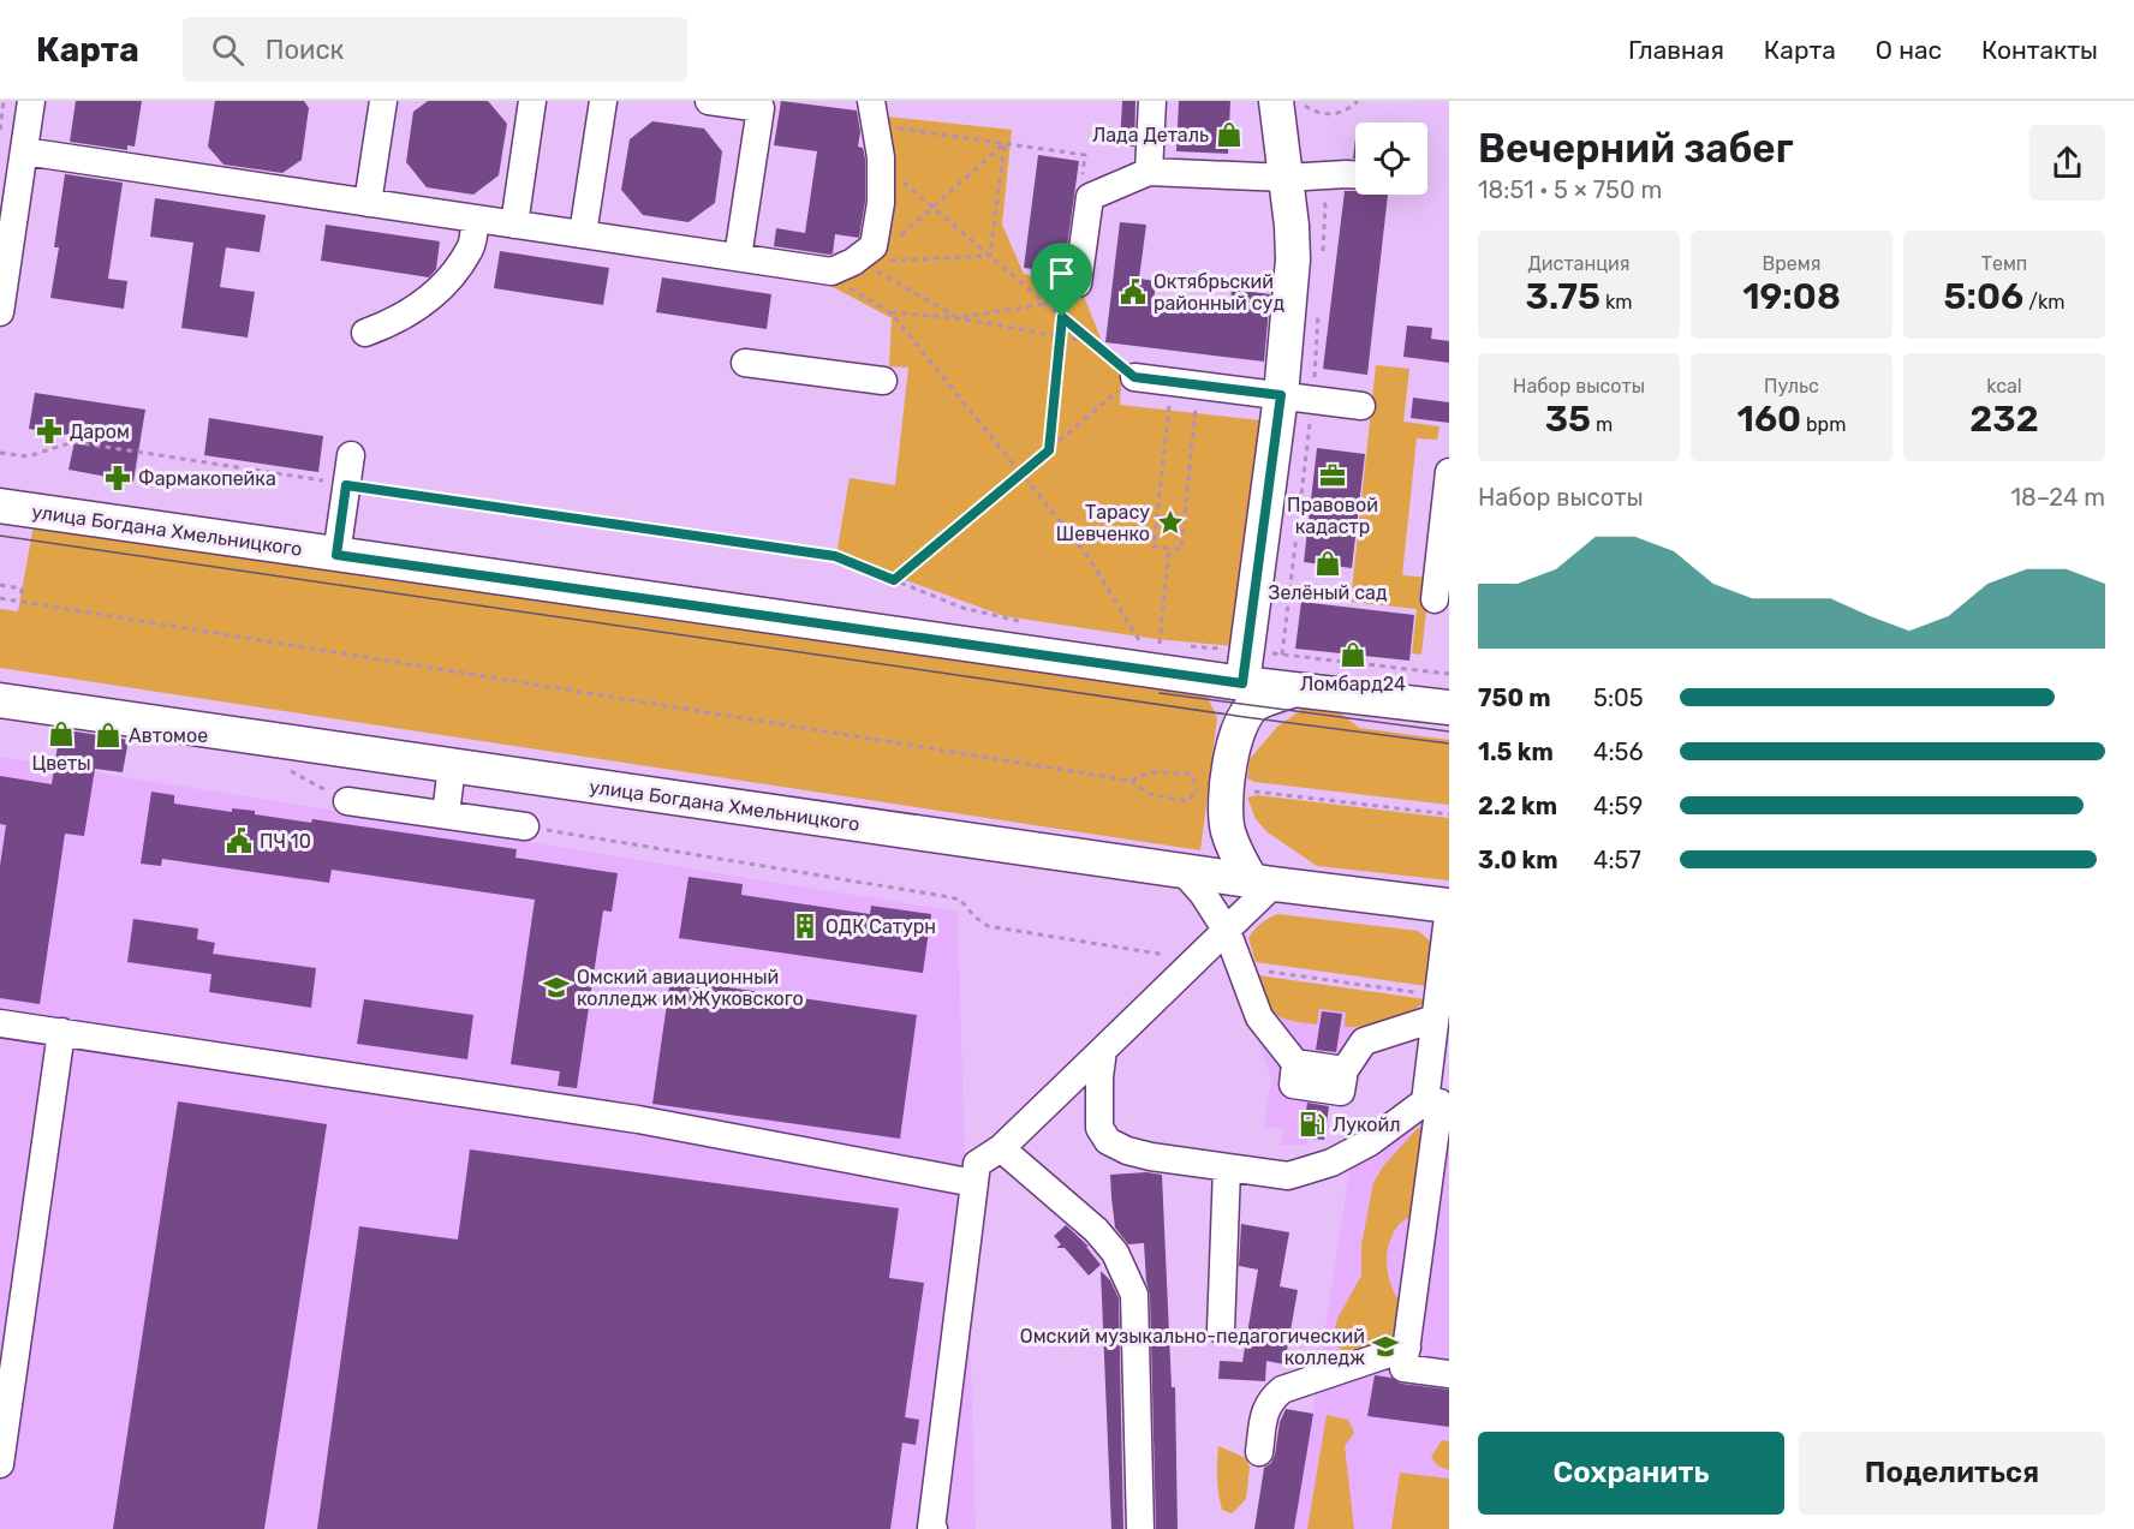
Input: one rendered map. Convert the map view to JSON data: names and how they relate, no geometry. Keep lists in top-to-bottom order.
{
  "streets": {
    "main road": ["улица Богдана Хмельницкого"]
  },
  "places": {
    "shop": [
      "Лада Деталь",
      "Зелёный сад",
      "Ломбард24",
      "Цветы",
      "Автомое"
    ],
    "public building": ["Октябрьский районный суд", "ПЧ 10"],
    "pharmacy": ["Даром", "Фармакопейка"],
    "office": ["Правовой кадастр"],
    "place": ["Тарасу Шевченко"],
    "building": ["ОДК Сатурн"],
    "school or university": ["Омский авиационный колледж им Жуковского", "Омский музыкально-педагогический колледж"],
    "fuel station": ["Лукойл"]
  },
  "page": {
    "header": "Карта",
    "search": "Поиск",
    "nav": [
      "Главная",
      "Карта",
      "О нас",
      "Контакты"
    ],
    "heading": ["Вечерний забег", "18:51 · 5 × 750 m"],
    "stats": [
      ["Дистанция", "3.75 km"],
      ["Время", "19:08"],
      ["Темп", "5:06 /km"],
      ["Набор высоты", "35 m"],
      ["Пульс", "160 bpm"],
      ["kcal", "232"]
    ],
    "chart": ["Набор высоты", "18–24 m"],
    "list": [
      {
        "name": "750 m",
        "note": "5:05"
      },
      {
        "name": "1.5 km",
        "note": "4:56"
      },
      {
        "name": "2.2 km",
        "note": "4:59"
      },
      {
        "name": "3.0 km",
        "note": "4:57"
      }
    ],
    "buttons": ["Сохранить", "Поделиться"]
  }
}
